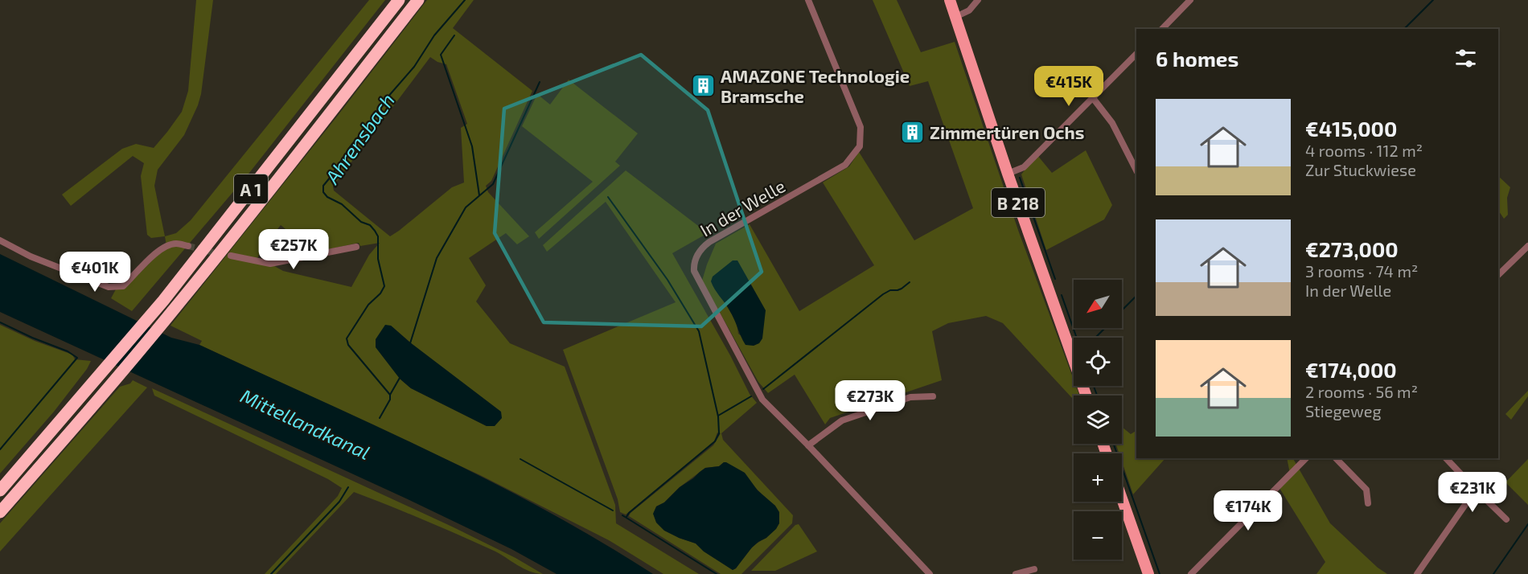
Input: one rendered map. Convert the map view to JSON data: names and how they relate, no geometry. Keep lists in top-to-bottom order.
{
  "streets": {
    "highway": ["A 1"],
    "main road": ["B 218"],
    "street": ["In der Welle"]
  },
  "water": ["Ahrensbach", "Mittellandkanal"],
  "places": {
    "building": ["AMAZONE Technologie Bramsche", "Zimmertüren Ochs"]
  },
  "north": "bottom left",
  "page": {
    "heading": "6 homes",
    "price": [
      "€415K",
      "€257K",
      "€401K",
      "€273K",
      "€231K",
      "€174K"
    ],
    "list": [
      {
        "name": "€415,000",
        "note": "4 rooms · 112 m² · Zur Stuckwiese"
      },
      {
        "name": "€273,000",
        "note": "3 rooms · 74 m² · In der Welle"
      },
      {
        "name": "€174,000",
        "note": "2 rooms · 56 m² · Stiegeweg"
      }
    ],
    "map_buttons": ["+", "−"]
  }
}
